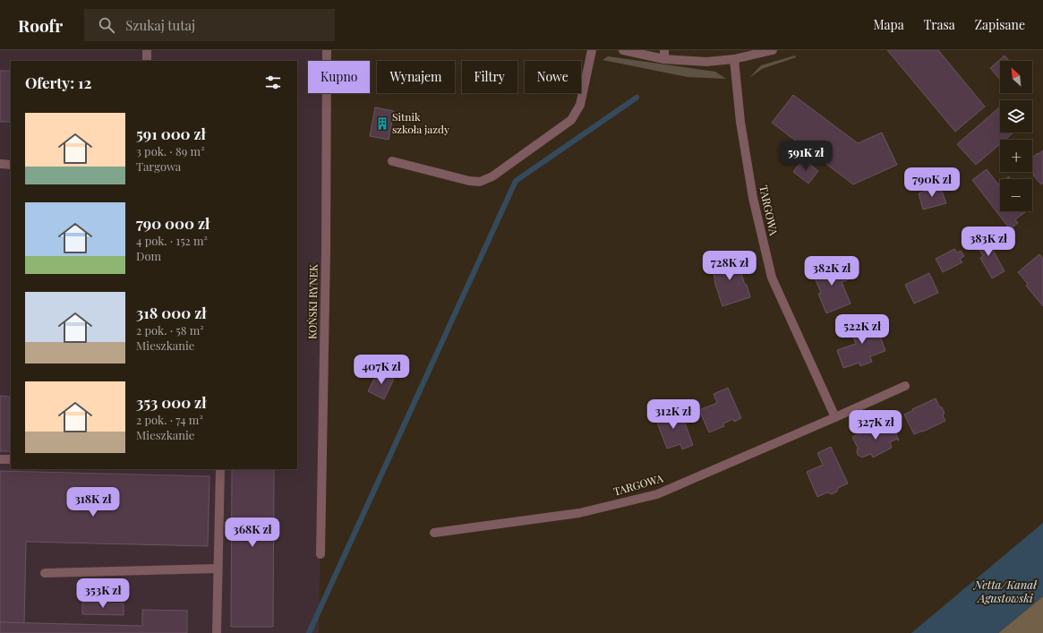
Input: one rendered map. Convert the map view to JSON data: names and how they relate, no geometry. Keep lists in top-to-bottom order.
{
  "streets": {
    "street": ["TARGOWA", "KOŃSKI RYNEK"]
  },
  "water": ["Netta/Kanał Agustowski"],
  "places": {
    "building": ["Sitnik szkoła jazdy"]
  },
  "north": "top left",
  "page": {
    "header": "Roofr",
    "search": "Szukaj tutaj",
    "nav": ["Mapa", "Trasa", "Zapisane"],
    "map_buttons": ["+", "−"],
    "chip": [
      "Kupno",
      "Wynajem",
      "Filtry",
      "Nowe"
    ],
    "heading": "Oferty: 12",
    "list": [
      {
        "name": "591 000 zł",
        "note": "3 pok. · 89 m² · Targowa"
      },
      {
        "name": "790 000 zł",
        "note": "4 pok. · 152 m² · Dom"
      },
      {
        "name": "318 000 zł",
        "note": "2 pok. · 58 m² · Mieszkanie"
      },
      {
        "name": "353 000 zł",
        "note": "2 pok. · 74 m² · Mieszkanie"
      }
    ],
    "price": [
      "591K zł",
      "790K zł",
      "383K zł",
      "728K zł",
      "382K zł",
      "522K zł",
      "407K zł",
      "312K zł",
      "327K zł",
      "318K zł",
      "368K zł",
      "353K zł"
    ]
  }
}
